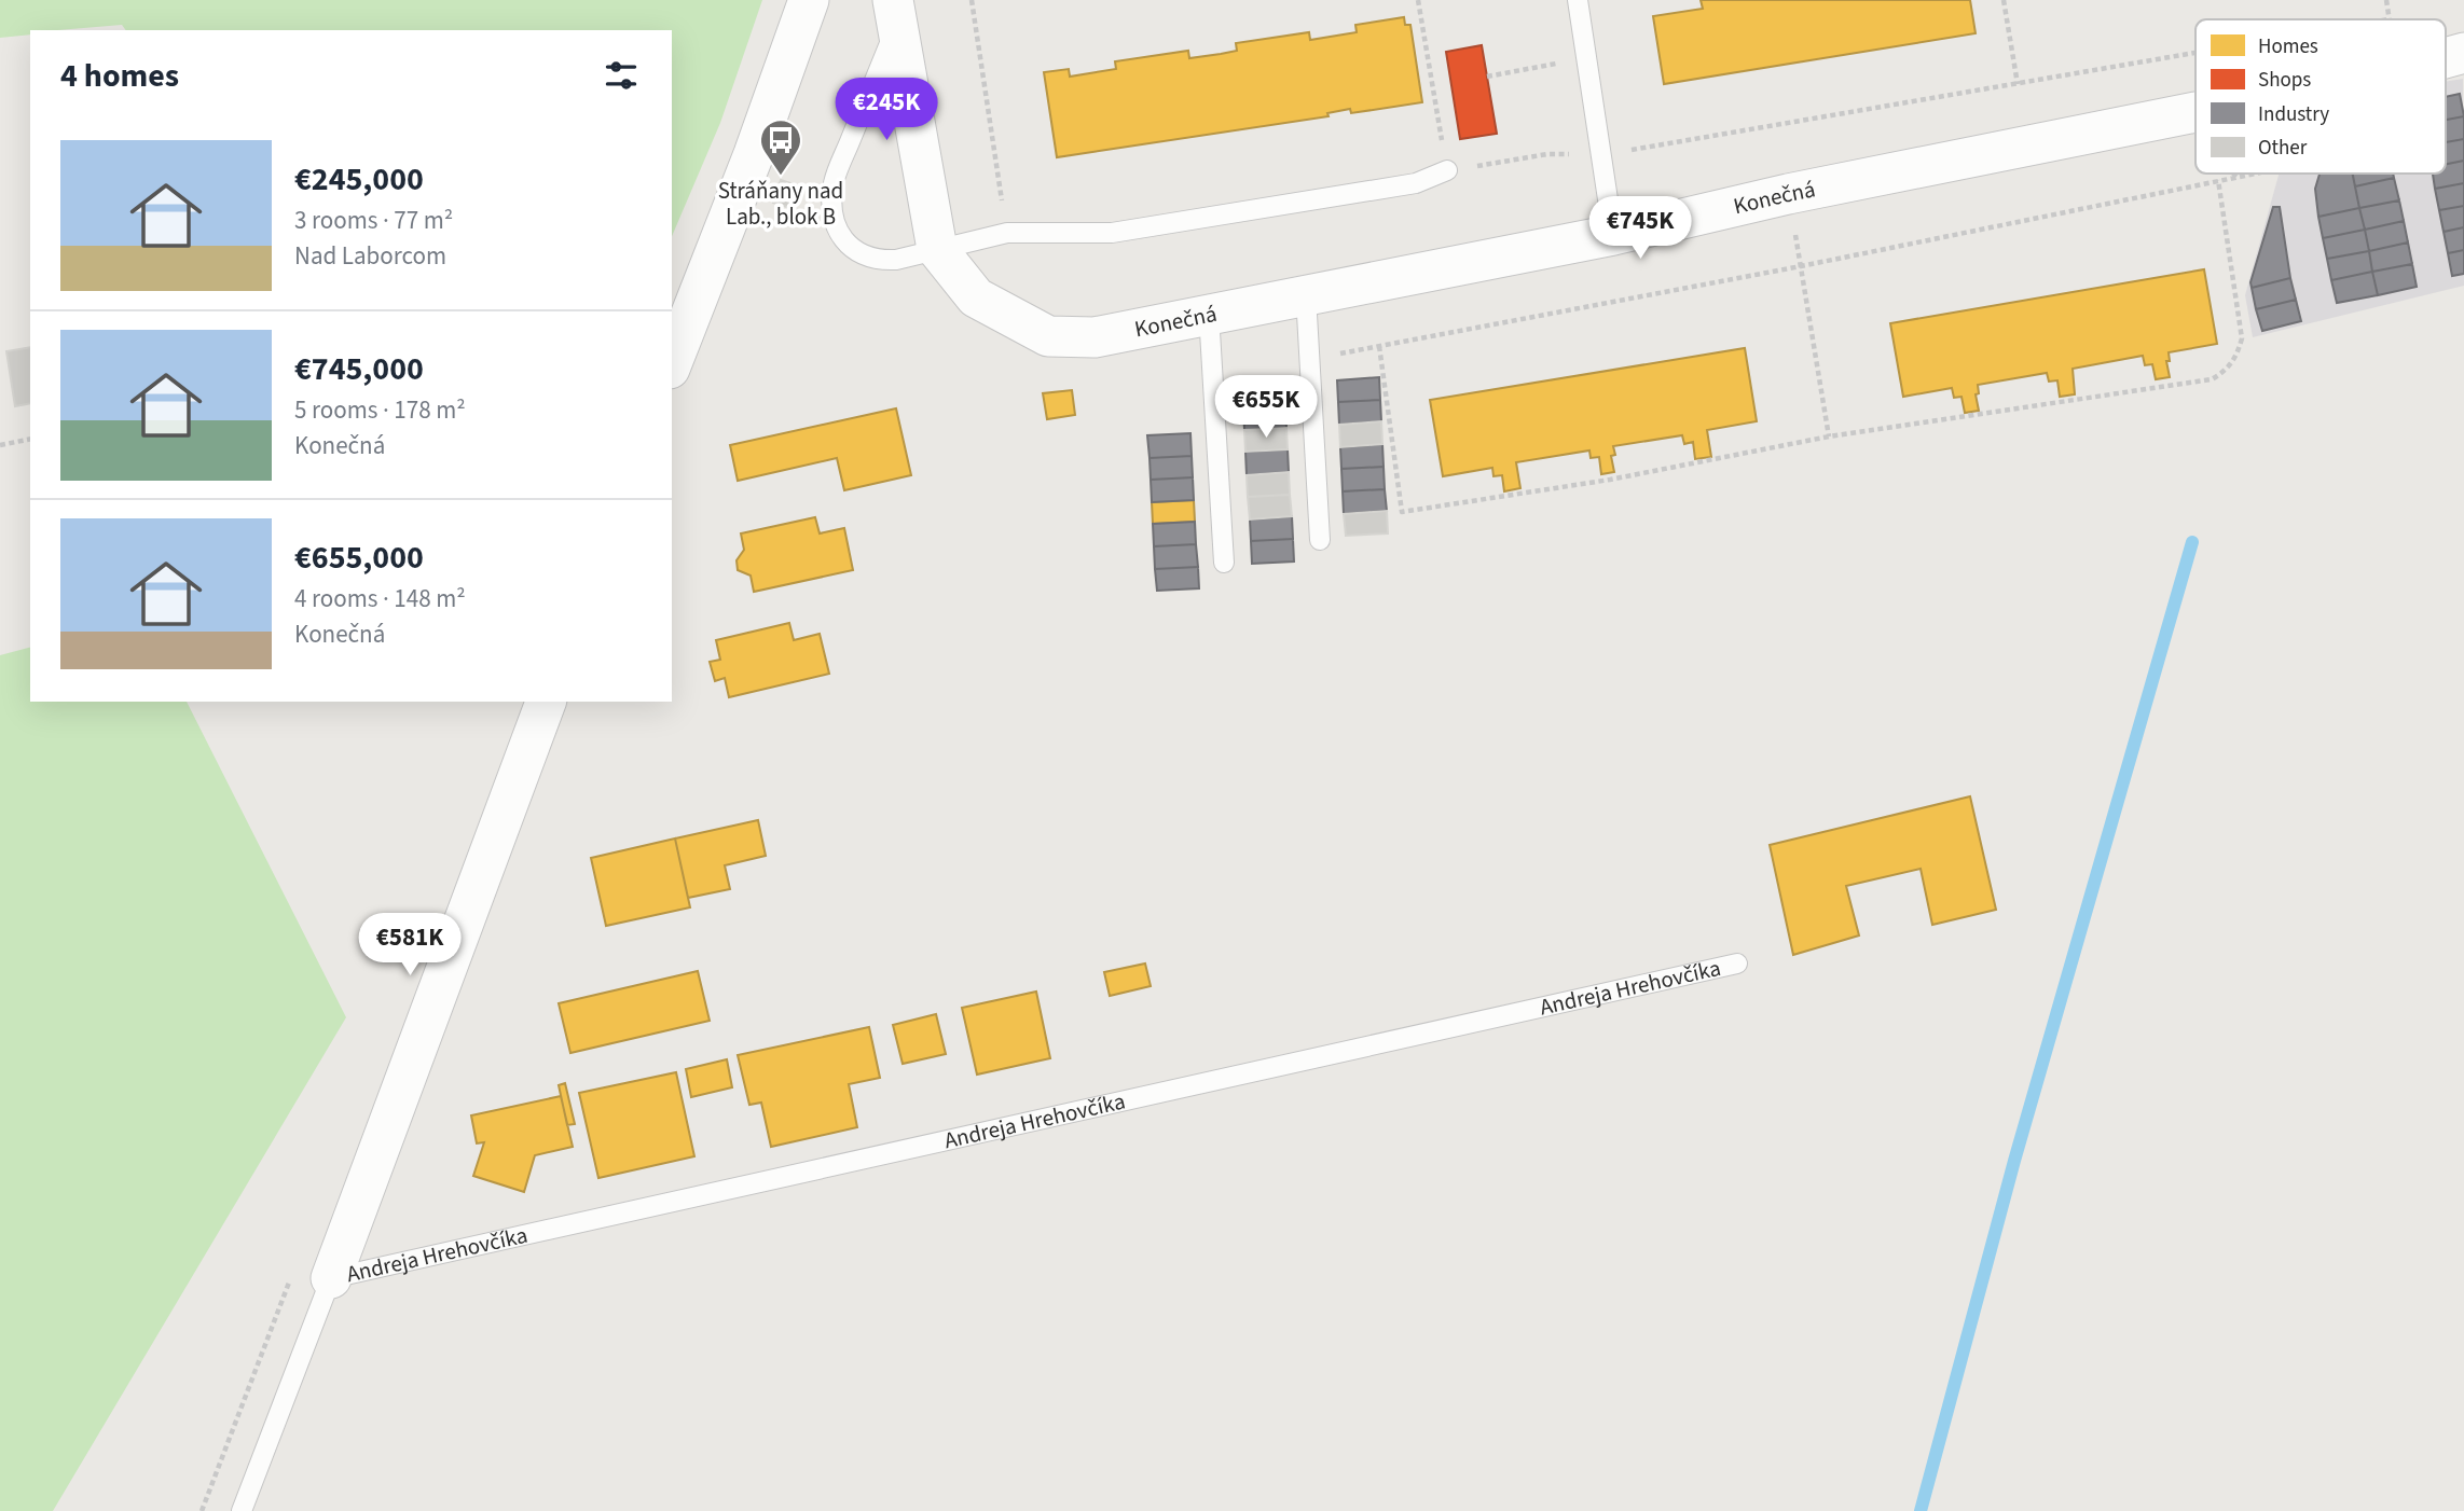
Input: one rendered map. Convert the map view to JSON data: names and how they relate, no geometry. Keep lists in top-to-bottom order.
{
  "streets": {
    "street": ["Konečná", "Andreja Hrehovčíka"]
  },
  "places": {
    "bus stop": ["Stráňany nad Lab., blok B"]
  },
  "legend": [
    "Homes",
    "Shops",
    "Industry",
    "Other"
  ],
  "page": {
    "heading": "4 homes",
    "price": [
      "€245K",
      "€745K",
      "€655K",
      "€581K"
    ],
    "list": [
      {
        "name": "€245,000",
        "note": "3 rooms · 77 m² · Nad Laborcom"
      },
      {
        "name": "€745,000",
        "note": "5 rooms · 178 m² · Konečná"
      },
      {
        "name": "€655,000",
        "note": "4 rooms · 148 m² · Konečná"
      }
    ]
  }
}
